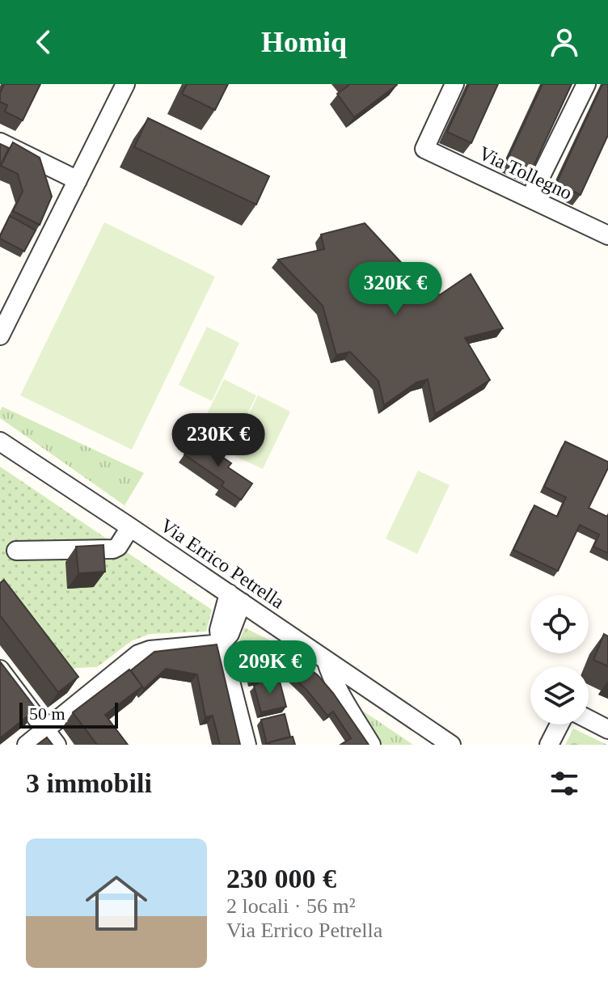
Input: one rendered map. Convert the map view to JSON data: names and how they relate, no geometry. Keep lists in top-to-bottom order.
{
  "streets": {
    "street": ["Via Tollegno", "Via Errico Petrella"]
  },
  "scale_bar": "50 m",
  "page": {
    "header": "Homiq",
    "price": ["320K €", "230K €", "209K €"],
    "scale": "50 m",
    "heading": "3 immobili",
    "list": [
      {
        "name": "230 000 €",
        "note": "2 locali · 56 m² · Via Errico Petrella"
      }
    ]
  }
}
